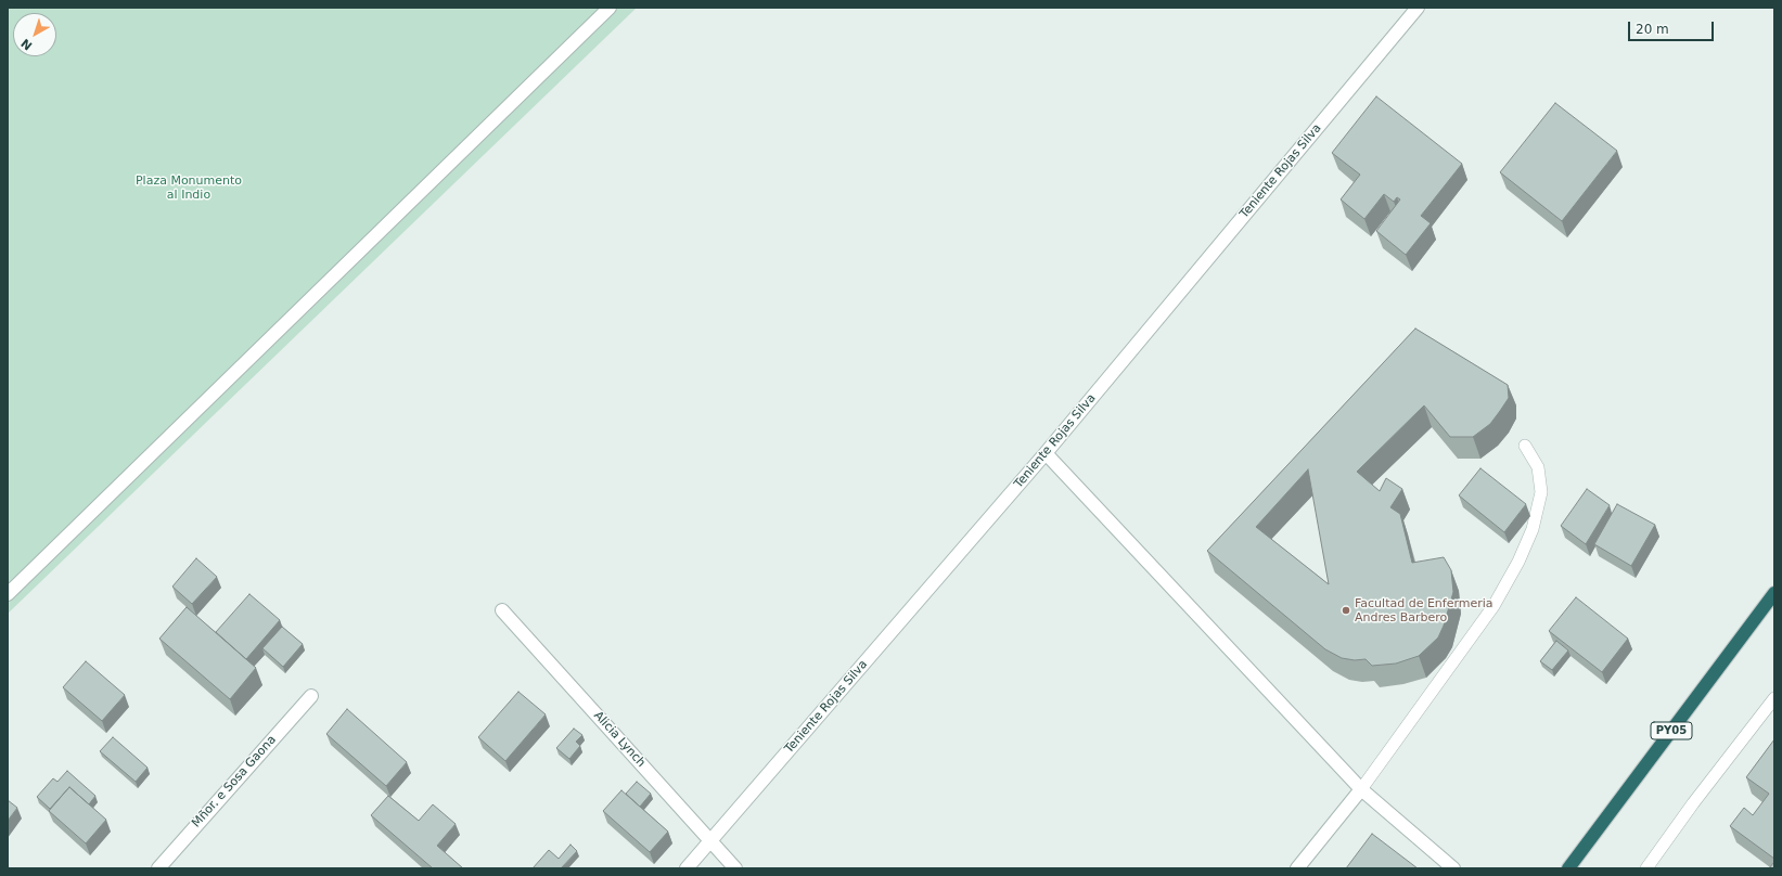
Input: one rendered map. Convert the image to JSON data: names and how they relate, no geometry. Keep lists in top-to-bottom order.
{
  "streets": {
    "highway": ["PY05"],
    "street": ["Teniente Rojas Silva", "Alicia Lynch", "Mñor. e Sosa Gaona"]
  },
  "crossings": [
    ["Teniente Rojas Silva", "Alicia Lynch"]
  ],
  "parks": ["Plaza Monumento al Indio"],
  "places": ["Facultad de Enfermeria Andres Barbero"],
  "scale_bar": "20 m",
  "north": "bottom left"
}
